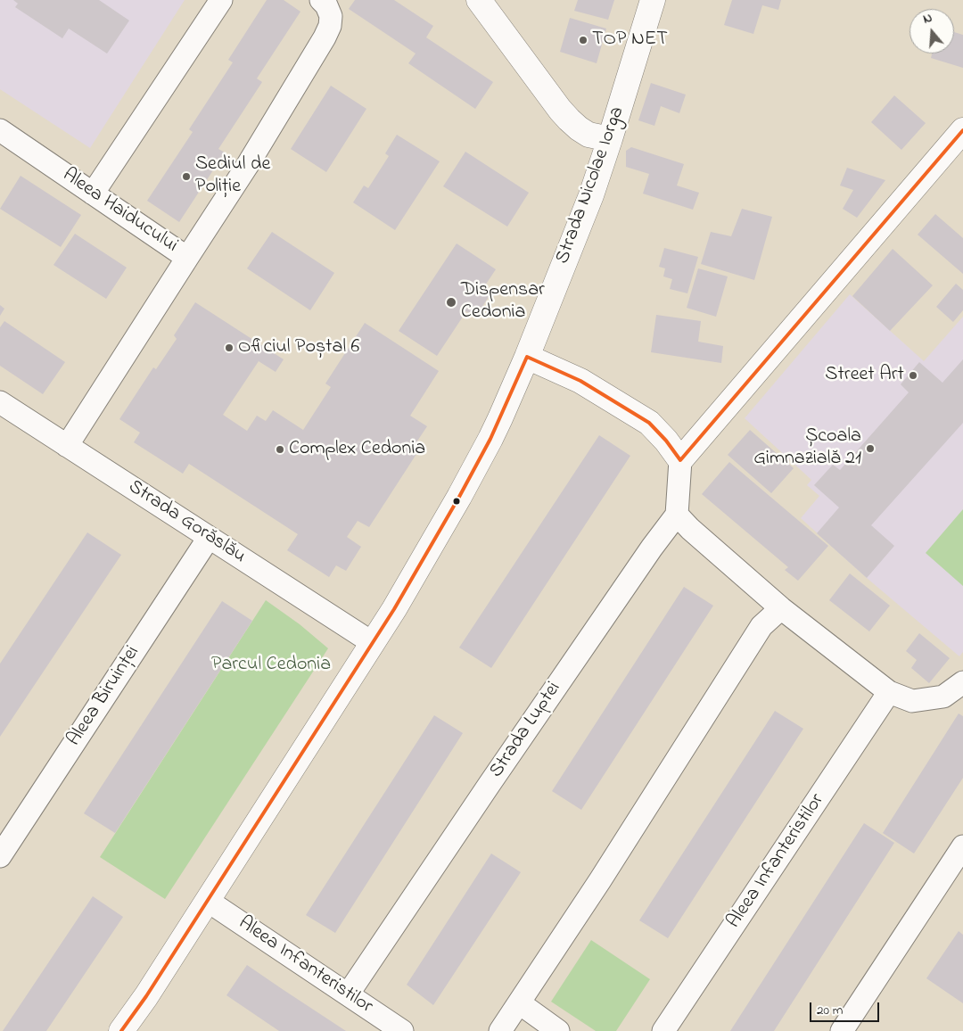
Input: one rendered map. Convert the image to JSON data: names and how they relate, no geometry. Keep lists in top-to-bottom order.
{
  "streets": {
    "main road": ["Strada Nicolae Iorga"],
    "street": [
      "Aleea Haiducului",
      "Strada Gorăslău",
      "Aleea Biruinței",
      "Strada Luptei",
      "Aleea Infanteristilor"
    ]
  },
  "crossings": [
    ["Strada Nicolae Iorga", "Strada Gorăslău"],
    ["Strada Nicolae Iorga", "Aleea Infanteristilor"],
    ["Aleea Haiducului", "Strada Gorăslău"],
    ["Strada Gorăslău", "Aleea Biruinței"],
    ["Strada Luptei", "Aleea Infanteristilor"]
  ],
  "parks": ["Parcul Cedonia"],
  "places": [
    "TOP NET",
    "Sediul de Poliție",
    "Dispensar Cedonia",
    "Oficiul Poștal 6",
    "Street Art",
    "Școala Gimnazială 21",
    "Complex Cedonia"
  ],
  "scale_bar": "20 m",
  "north": "top"
}
